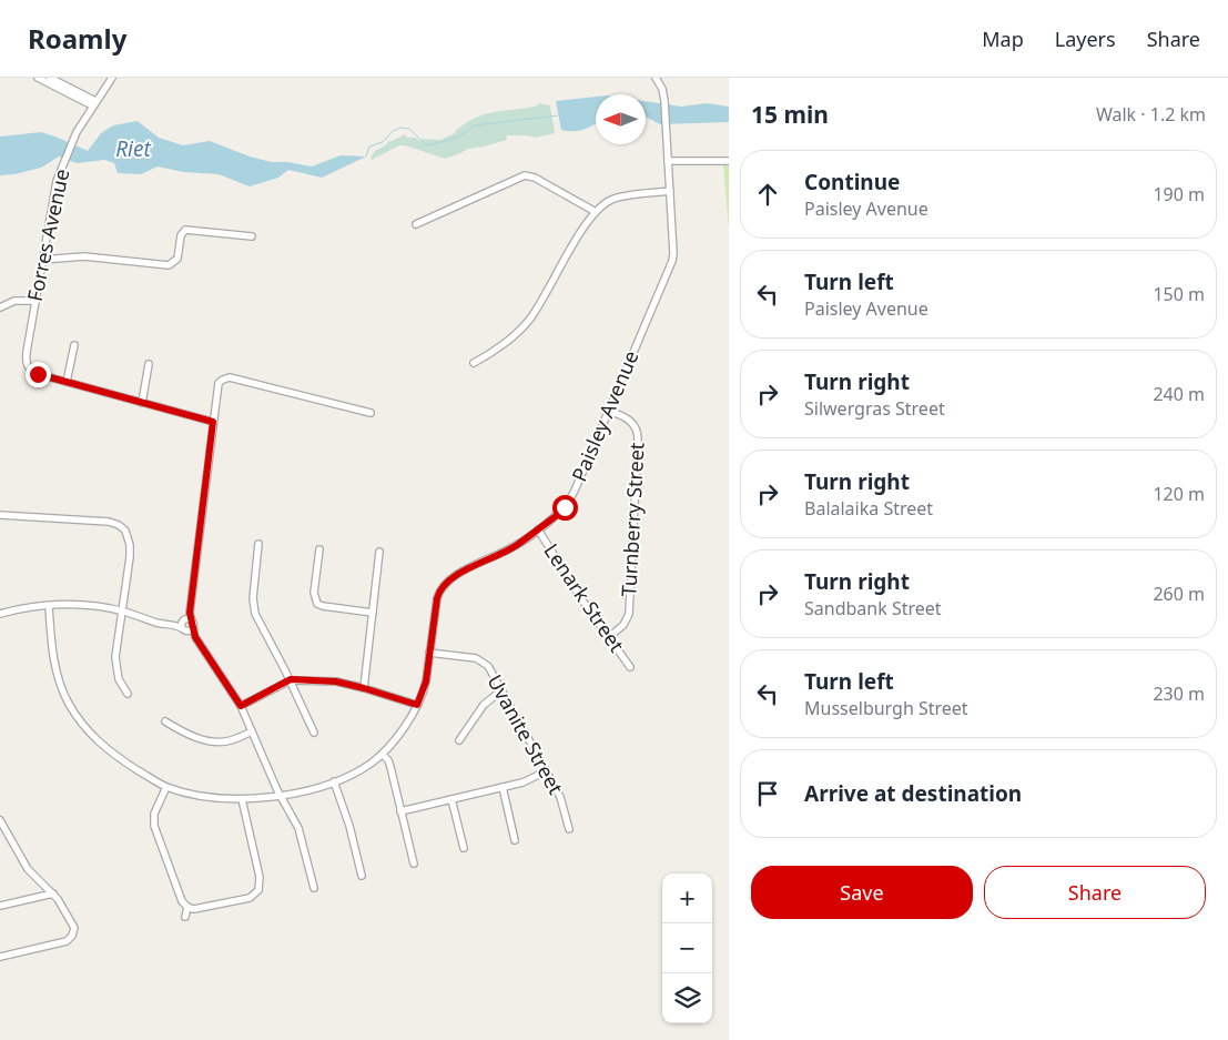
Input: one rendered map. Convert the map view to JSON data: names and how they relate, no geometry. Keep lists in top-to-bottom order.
{
  "streets": {
    "street": [
      "Forres Avenue",
      "Paisley Avenue",
      "Turnberry Street",
      "Lenark Street",
      "Uvanite Street"
    ]
  },
  "crossings": [
    ["Paisley Avenue", "Turnberry Street"],
    ["Paisley Avenue", "Lenark Street"],
    ["Paisley Avenue", "Uvanite Street"],
    ["Turnberry Street", "Lenark Street"]
  ],
  "water": ["Riet"],
  "north": "left",
  "page": {
    "header": "Roamly",
    "nav": ["Map", "Layers", "Share"],
    "heading": ["15 min", "Walk · 1.2 km"],
    "list": [
      ["Continue", "Paisley Avenue", "190 m"],
      ["Turn left", "Paisley Avenue", "150 m"],
      ["Turn right", "Silwergras Street", "240 m"],
      ["Turn right", "Balalaika Street", "120 m"],
      ["Turn right", "Sandbank Street", "260 m"],
      ["Turn left", "Musselburgh Street", "230 m"],
      "Arrive at destination"
    ],
    "buttons": ["Save", "Share"],
    "map_buttons": ["+", "−"]
  }
}
